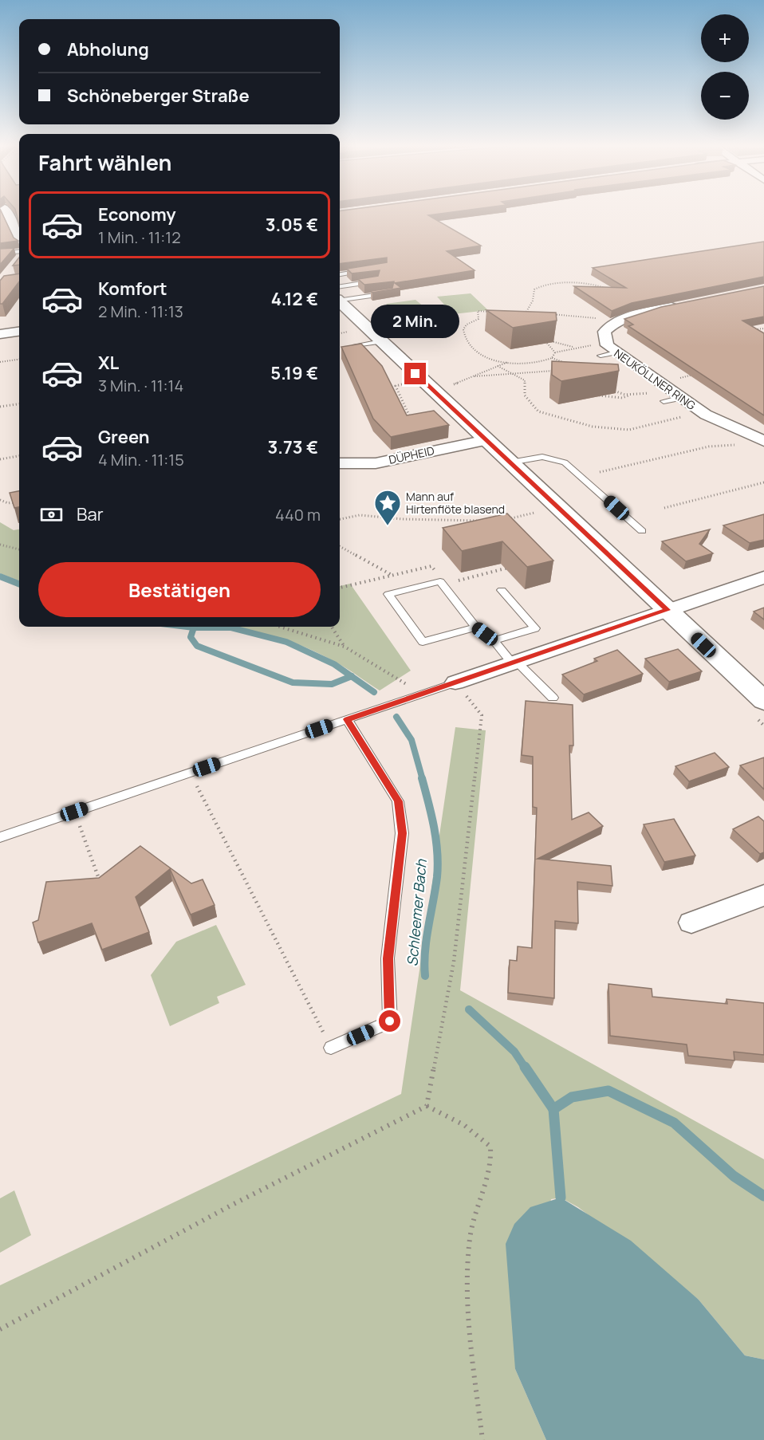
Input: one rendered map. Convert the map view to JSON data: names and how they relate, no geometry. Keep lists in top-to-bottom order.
{
  "streets": {
    "street": ["NEUKÖLLNER RING", "DÜPHEID"]
  },
  "water": ["Schleemer Bach"],
  "places": {
    "place": ["Mann auf Hirtenflöte blasend"]
  },
  "page": {
    "map_buttons": ["+", "−"],
    "banner": ["Abholung", "Schöneberger Straße"],
    "heading": "Fahrt wählen",
    "list": [
      {
        "name": "Economy",
        "note": "1 Min. · 11:12",
        "value": "3.05 €"
      },
      {
        "name": "Komfort",
        "note": "2 Min. · 11:13",
        "value": "4.12 €"
      },
      {
        "name": "XL",
        "note": "3 Min. · 11:14",
        "value": "5.19 €"
      },
      {
        "name": "Green",
        "note": "4 Min. · 11:15",
        "value": "3.73 €"
      }
    ],
    "bubble": "2 Min.",
    "pay": ["Bar", "440 m"],
    "buttons": "Bestätigen"
  }
}
